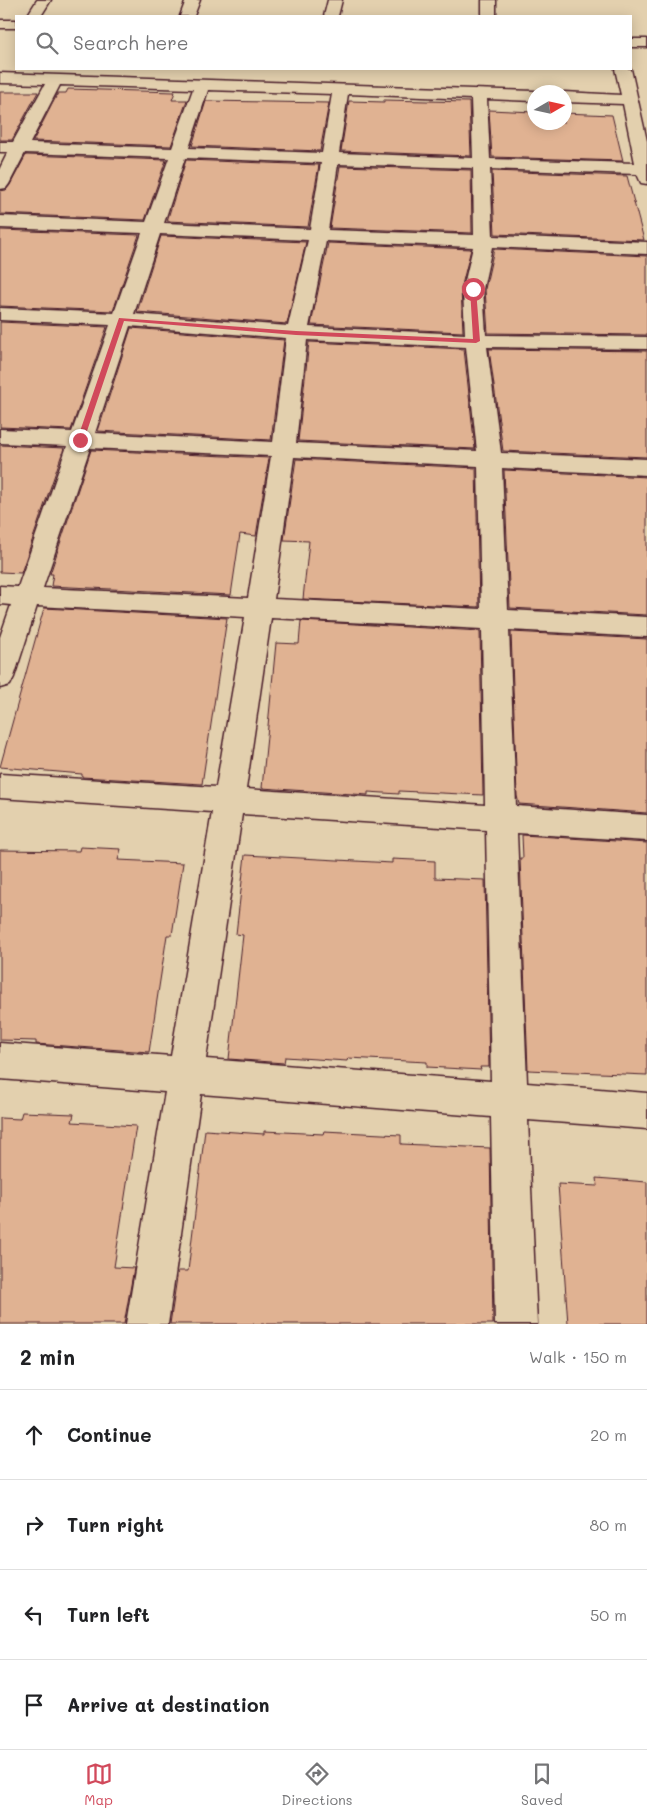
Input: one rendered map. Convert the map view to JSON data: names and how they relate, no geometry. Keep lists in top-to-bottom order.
{
  "north": "right",
  "page": {
    "search": "Search here",
    "heading": ["2 min", "Walk · 150 m"],
    "list": [
      ["Continue", "20 m"],
      ["Turn right", "80 m"],
      ["Turn left", "50 m"],
      "Arrive at destination"
    ],
    "nav": ["Map", "Directions", "Saved"]
  }
}
